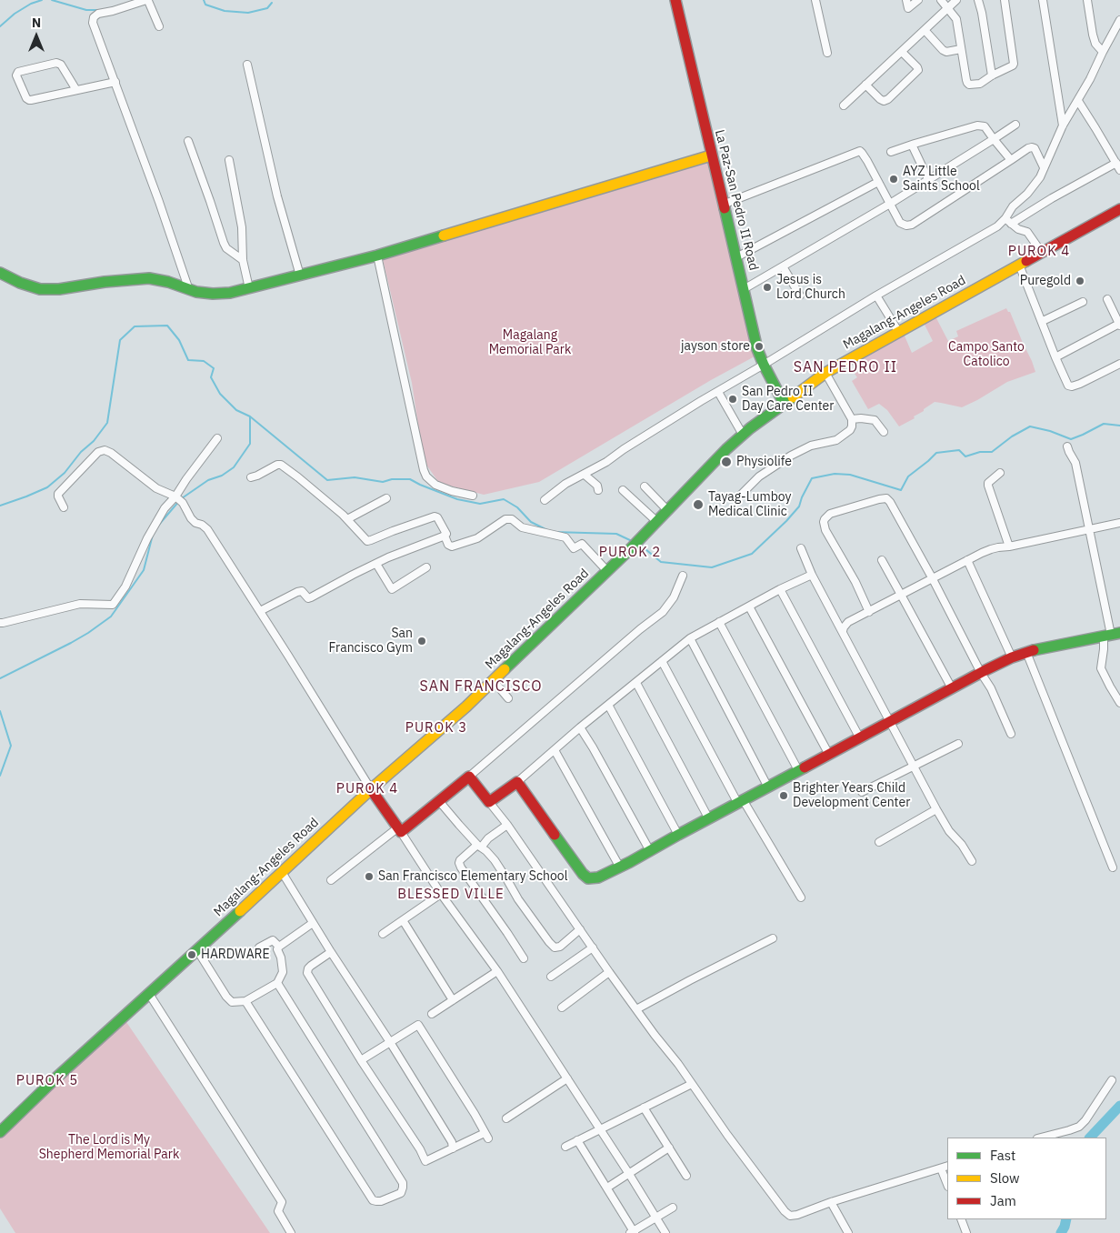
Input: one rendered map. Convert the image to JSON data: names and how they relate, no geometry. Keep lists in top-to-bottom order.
{
  "streets": {
    "street": ["La Paz-San Pedro II Road", "Magalang-Angeles Road"]
  },
  "crossings": [
    ["La Paz-San Pedro II Road", "Magalang-Angeles Road"]
  ],
  "districts": [
    "PUROK 4",
    "SAN PEDRO II",
    "PUROK 2",
    "SAN FRANCISCO",
    "PUROK 3",
    "PUROK 4",
    "BLESSED VILLE",
    "PUROK 5"
  ],
  "parks": ["Magalang Memorial Park", "Campo Santo Catolico", "The Lord is My Shepherd Memorial Park"],
  "places": [
    "AYZ Little Saints School",
    "Puregold",
    "Jesus is Lord Church",
    "jayson store",
    "San Pedro II Day Care Center",
    "Physiolife",
    "Tayag-Lumboy Medical Clinic",
    "San Francisco Gym",
    "Brighter Years Child Development Center",
    "San Francisco Elementary School",
    "HARDWARE"
  ],
  "legend": ["Fast", "Slow", "Jam"],
  "north": "top"
}
